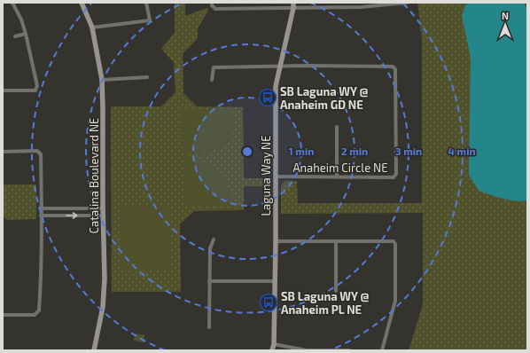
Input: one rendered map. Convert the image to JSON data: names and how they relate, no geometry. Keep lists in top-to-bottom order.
{
  "streets": {
    "street": ["Anaheim Circle NE", "Catalina Boulevard NE", "Laguna Way NE"]
  },
  "crossings": [
    ["Anaheim Circle NE", "Laguna Way NE"]
  ],
  "places": {
    "bus stop": ["SB Laguna WY @ Anaheim GD NE", "SB Laguna WY @ Anaheim PL NE"]
  },
  "north": "top",
  "rings": [
    "1 min",
    "2 min",
    "3 min",
    "4 min"
  ]
}
